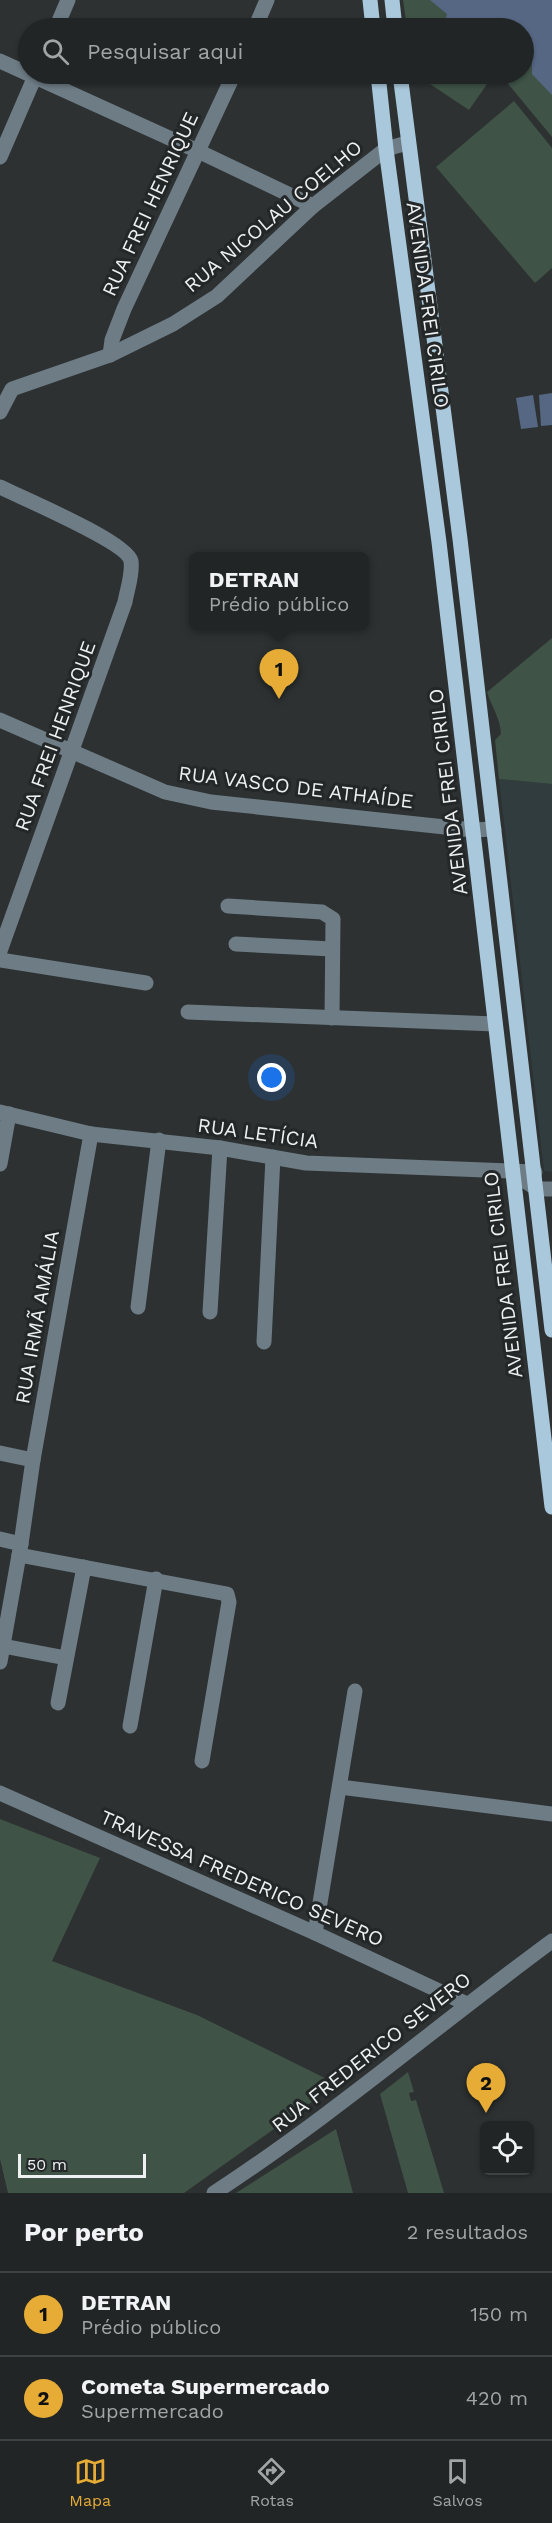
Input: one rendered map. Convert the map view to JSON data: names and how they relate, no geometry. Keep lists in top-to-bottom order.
{
  "streets": {
    "main road": ["AVENIDA FREI CIRILO"],
    "street": [
      "RUA FREI HENRIQUE",
      "RUA NICOLAU COELHO",
      "RUA VASCO DE ATHAÍDE",
      "RUA LETÍCIA",
      "RUA IRMÃ AMÁLIA",
      "TRAVESSA FREDERICO SEVERO",
      "RUA FREDERICO SEVERO"
    ]
  },
  "crossings": [
    ["RUA FREI HENRIQUE", "RUA NICOLAU COELHO"],
    ["RUA FREI HENRIQUE", "RUA VASCO DE ATHAÍDE"],
    ["RUA NICOLAU COELHO", "AVENIDA FREI CIRILO"],
    ["AVENIDA FREI CIRILO", "RUA VASCO DE ATHAÍDE"],
    ["AVENIDA FREI CIRILO", "RUA LETÍCIA"],
    ["RUA LETÍCIA", "RUA IRMÃ AMÁLIA"],
    ["TRAVESSA FREDERICO SEVERO", "RUA FREDERICO SEVERO"]
  ],
  "scale_bar": "50 m",
  "page": {
    "search": "Pesquisar aqui",
    "popup": ["DETRAN", "Prédio público"],
    "pins": ["1", "2"],
    "scale": "50 m",
    "heading": ["Por perto", "2 resultados"],
    "list": [
      {
        "mark": "1",
        "name": "DETRAN",
        "note": "Prédio público",
        "value": "150 m"
      },
      {
        "mark": "2",
        "name": "Cometa Supermercado",
        "note": "Supermercado",
        "value": "420 m"
      }
    ],
    "nav": ["Mapa", "Rotas", "Salvos"]
  }
}
